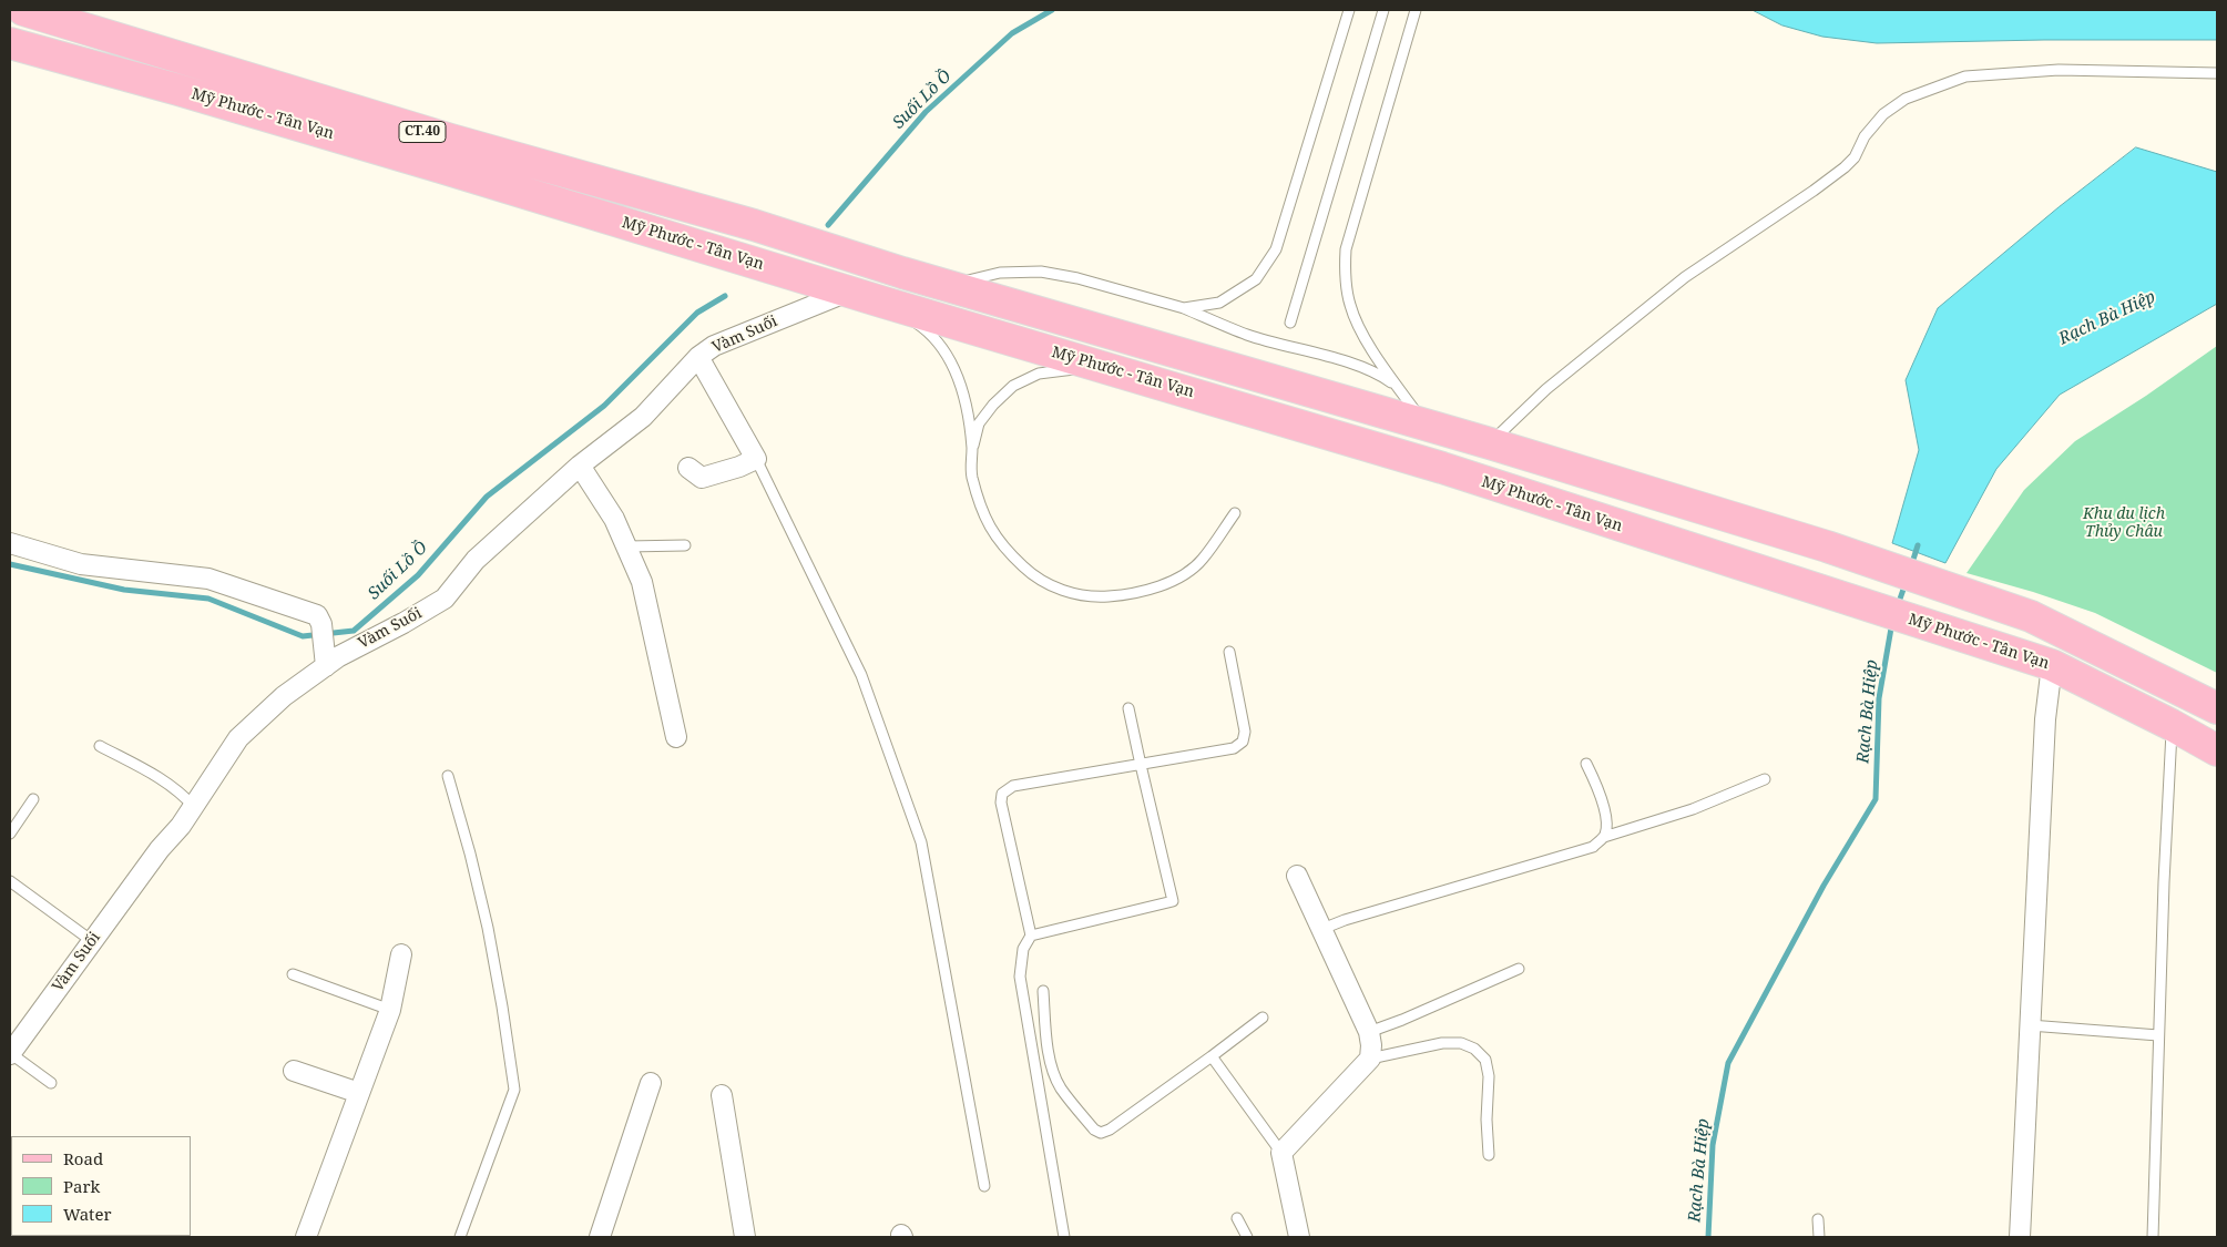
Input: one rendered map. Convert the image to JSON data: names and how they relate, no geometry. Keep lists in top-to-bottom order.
{
  "streets": {
    "main road": ["Mỹ Phước - Tân Vạn", "CT.40"],
    "street": ["Vàm Suối"]
  },
  "crossings": [
    ["Mỹ Phước - Tân Vạn", "Vàm Suối"]
  ],
  "water": ["Suối Lồ Ồ", "Rạch Bà Hiệp"],
  "parks": ["Khu du lịch Thủy Châu"],
  "legend": ["Road", "Park", "Water"]
}
